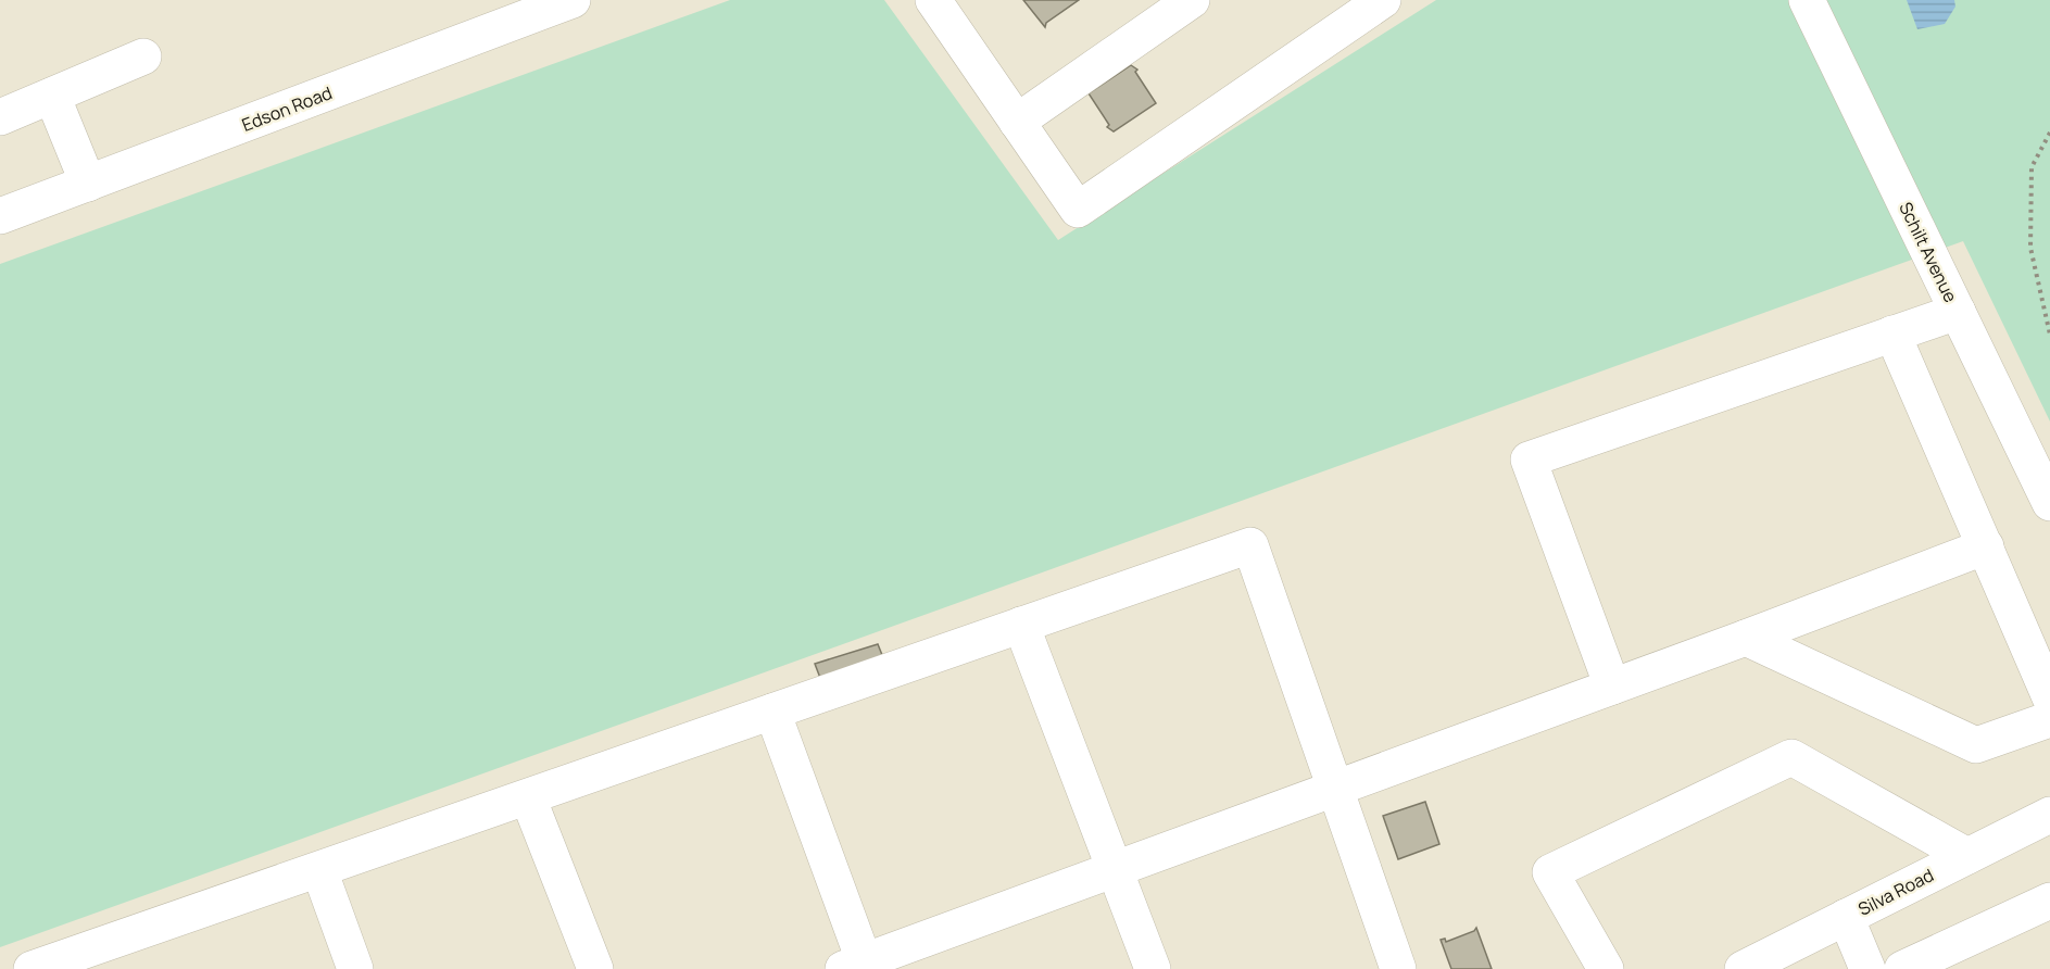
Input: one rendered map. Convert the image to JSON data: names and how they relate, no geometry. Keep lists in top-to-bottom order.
{
  "streets": {
    "street": ["Edson Road", "Schilt Avenue", "Silva Road"]
  }
}
